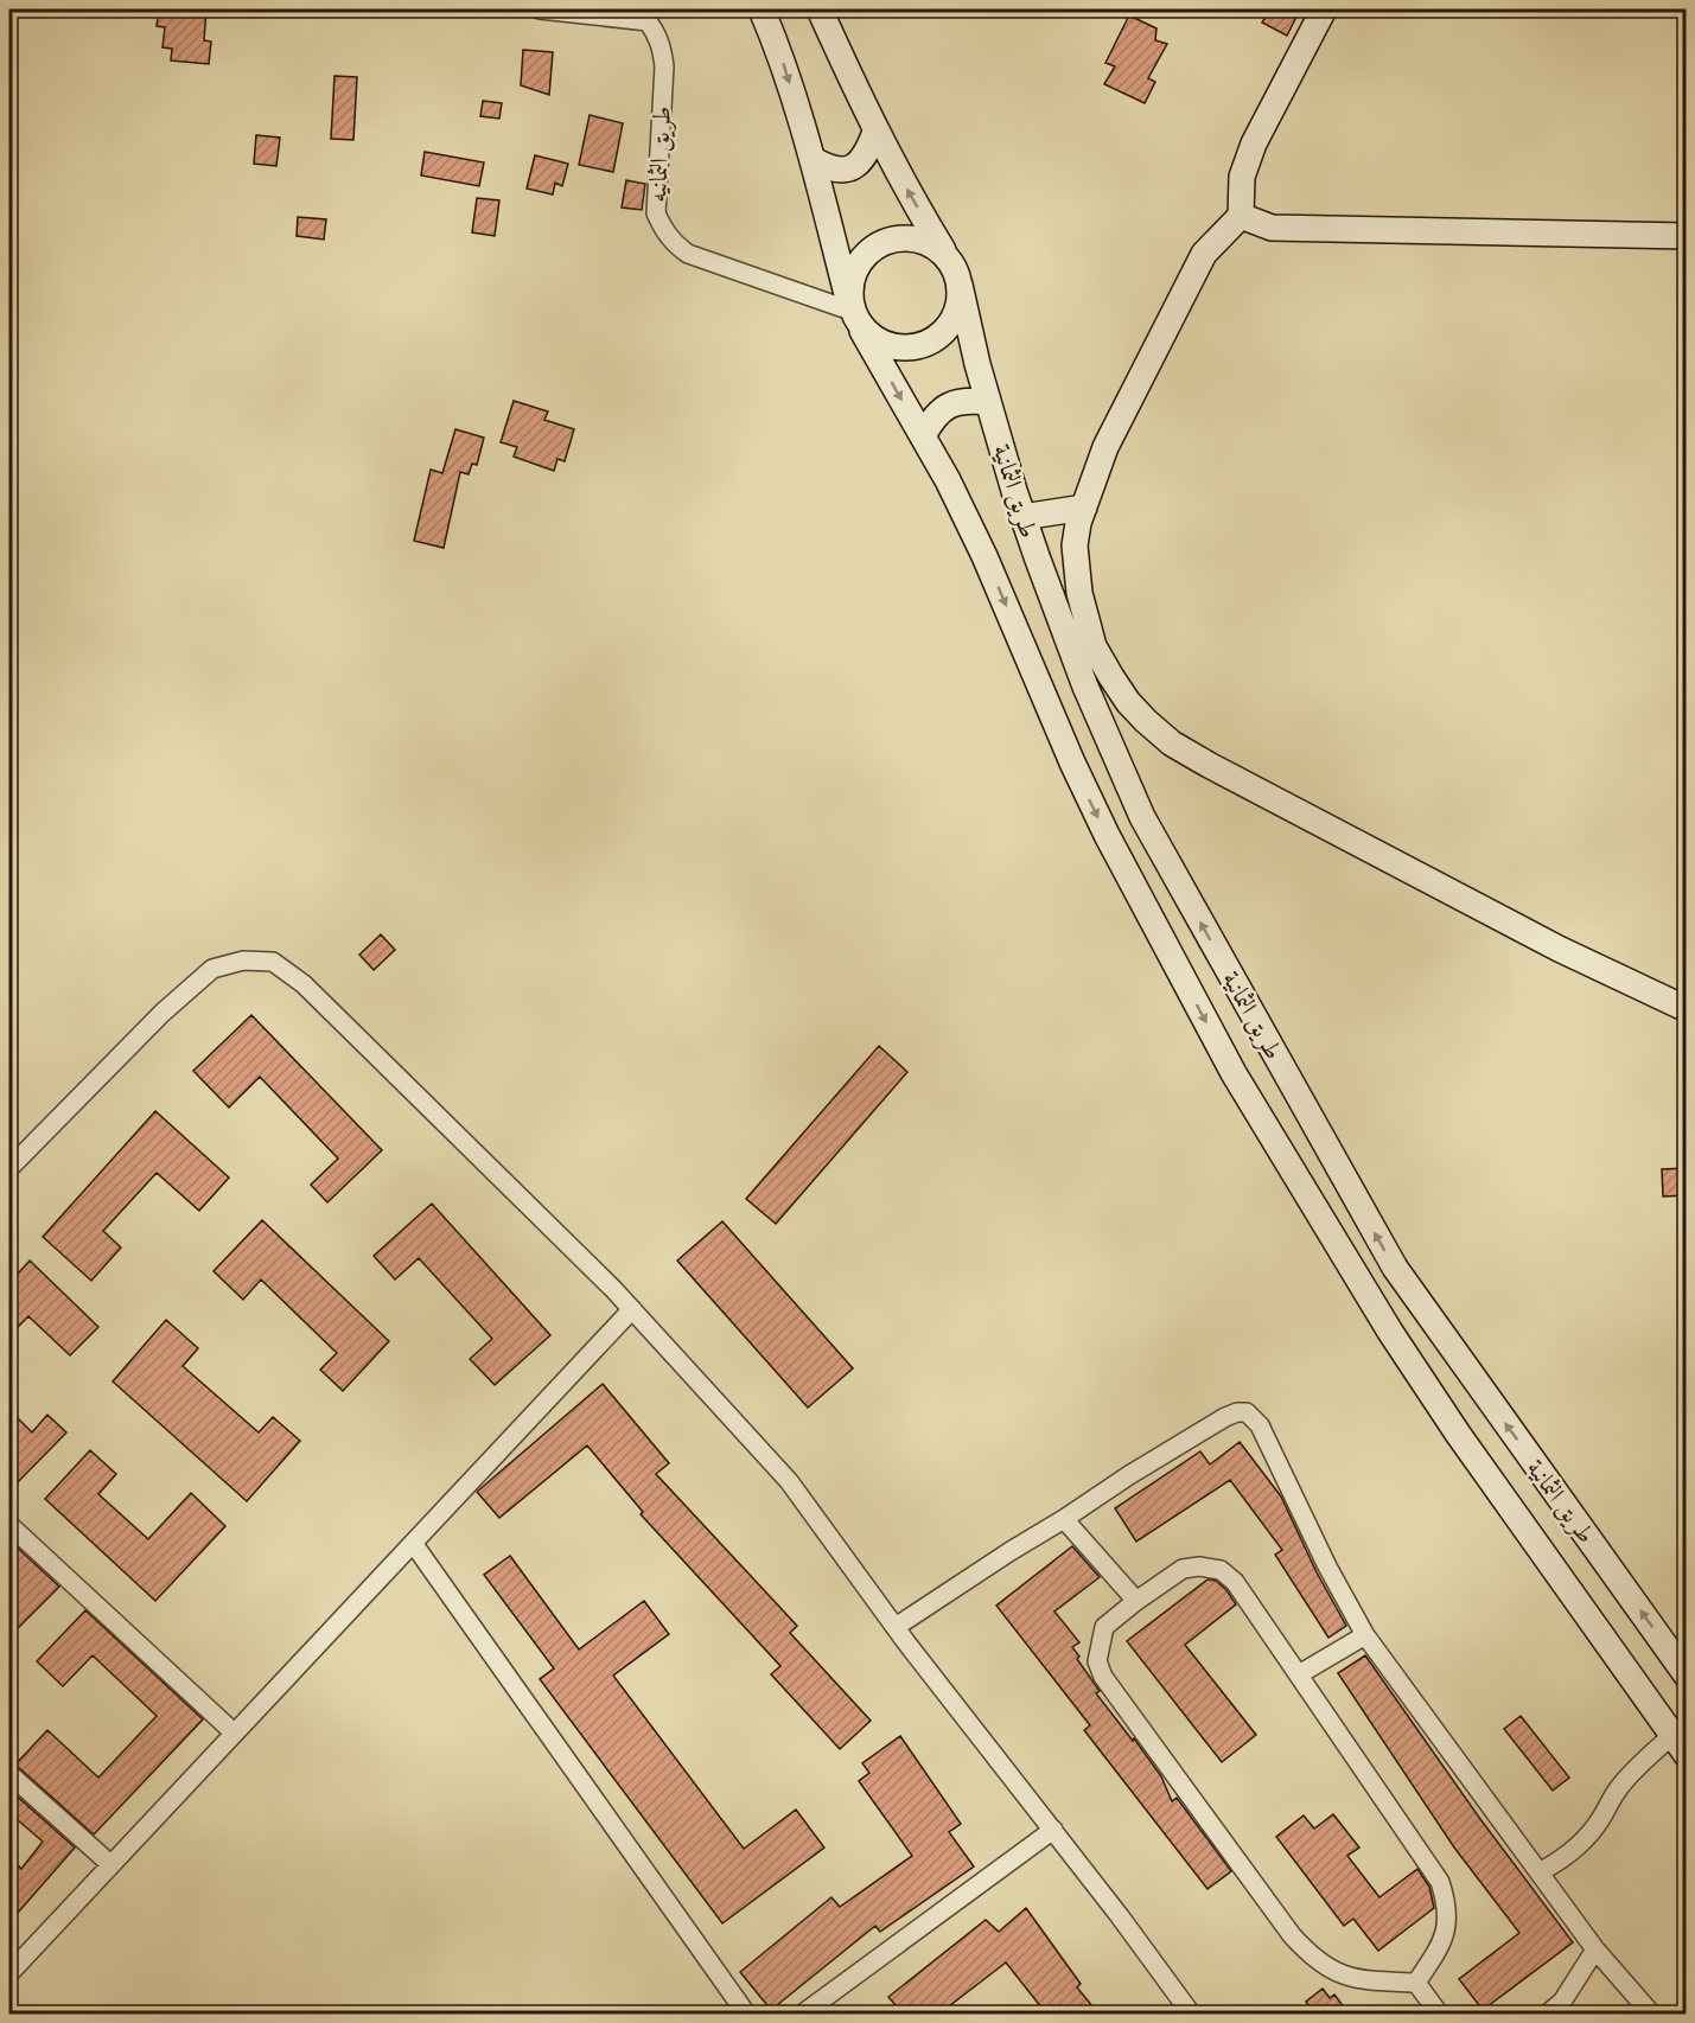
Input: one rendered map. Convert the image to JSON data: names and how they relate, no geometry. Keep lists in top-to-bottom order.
{
  "streets": {
    "street": ["طريق الثمانيه", "طريق الثمانية"]
  },
  "crossings": [
    ["طريق الثمانيه", "طريق الثمانية"]
  ]
}
